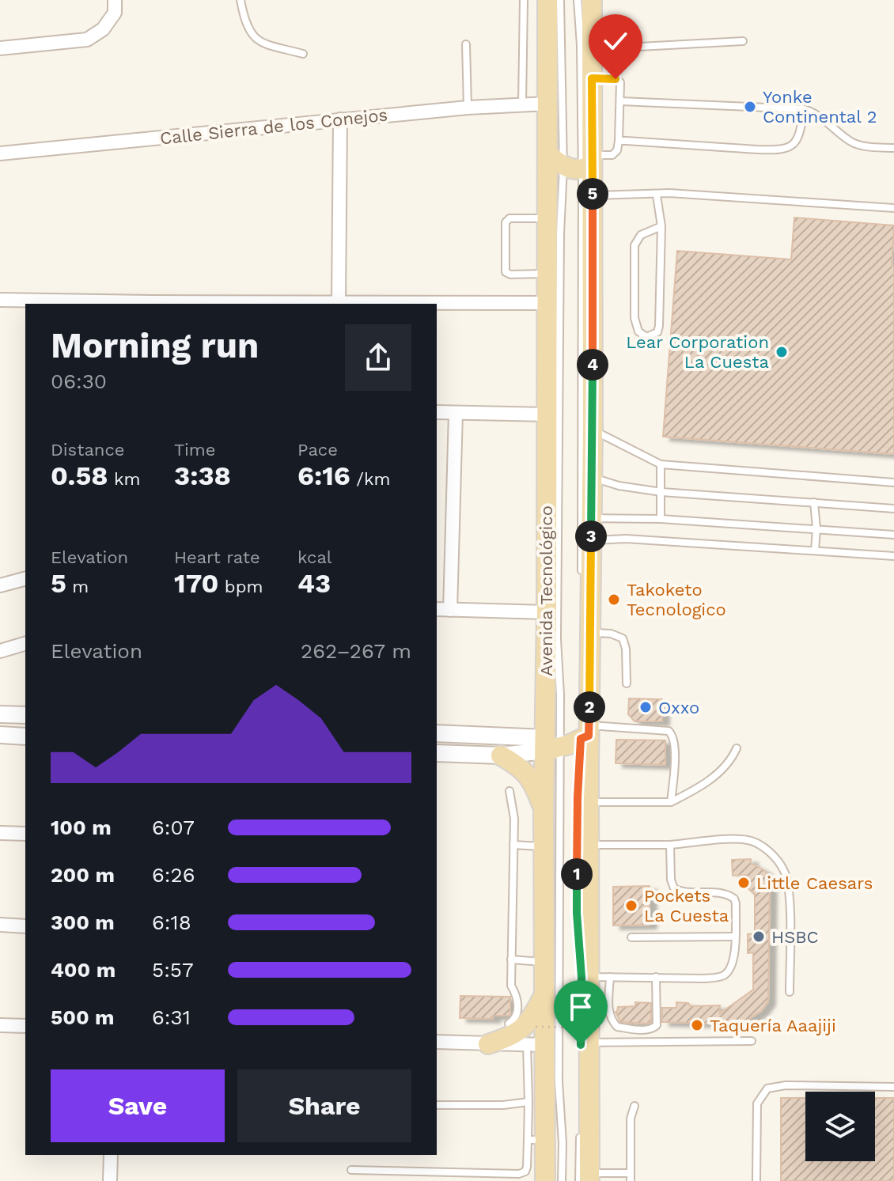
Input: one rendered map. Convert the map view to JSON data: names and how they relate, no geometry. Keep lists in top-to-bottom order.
{
  "streets": {
    "main road": ["Avenida Tecnológico"],
    "street": ["Calle Sierra de los Conejos"]
  },
  "crossings": [
    ["Calle Sierra de los Conejos", "Avenida Tecnológico"]
  ],
  "places": [
    "Yonke Continental 2",
    "Lear Corporation La Cuesta",
    "Takoketo Tecnologico",
    "Oxxo",
    "Little Caesars",
    "Pockets La Cuesta",
    "HSBC",
    "Taquería Aaajiji"
  ],
  "page": {
    "pins": [
      "5",
      "4",
      "3",
      "2",
      "1"
    ],
    "heading": ["Morning run", "06:30"],
    "stats": [
      ["Distance", "0.58 km"],
      ["Time", "3:38"],
      ["Pace", "6:16 /km"],
      ["Elevation", "5 m"],
      ["Heart rate", "170 bpm"],
      ["kcal", "43"]
    ],
    "chart": ["Elevation", "262–267 m"],
    "list": [
      {
        "name": "100 m",
        "note": "6:07"
      },
      {
        "name": "200 m",
        "note": "6:26"
      },
      {
        "name": "300 m",
        "note": "6:18"
      },
      {
        "name": "400 m",
        "note": "5:57"
      },
      {
        "name": "500 m",
        "note": "6:31"
      }
    ],
    "buttons": ["Save", "Share"]
  }
}
